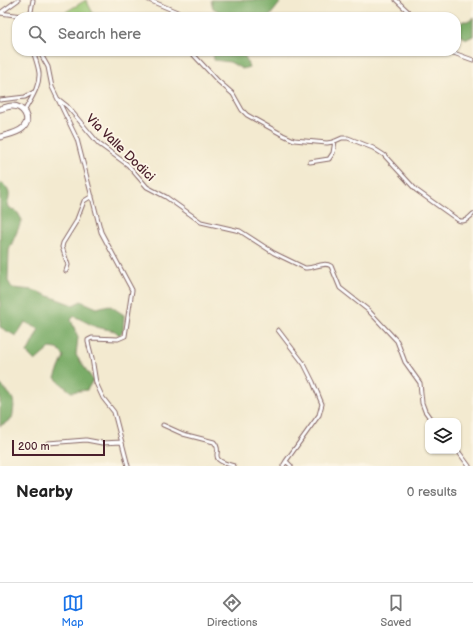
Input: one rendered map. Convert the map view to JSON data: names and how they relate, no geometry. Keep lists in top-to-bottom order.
{
  "streets": {
    "street": ["Via Valle Dodici"]
  },
  "scale_bar": "200 m",
  "page": {
    "search": "Search here",
    "scale": "200 m",
    "heading": ["Nearby", "0 results"],
    "nav": ["Map", "Directions", "Saved"]
  }
}
